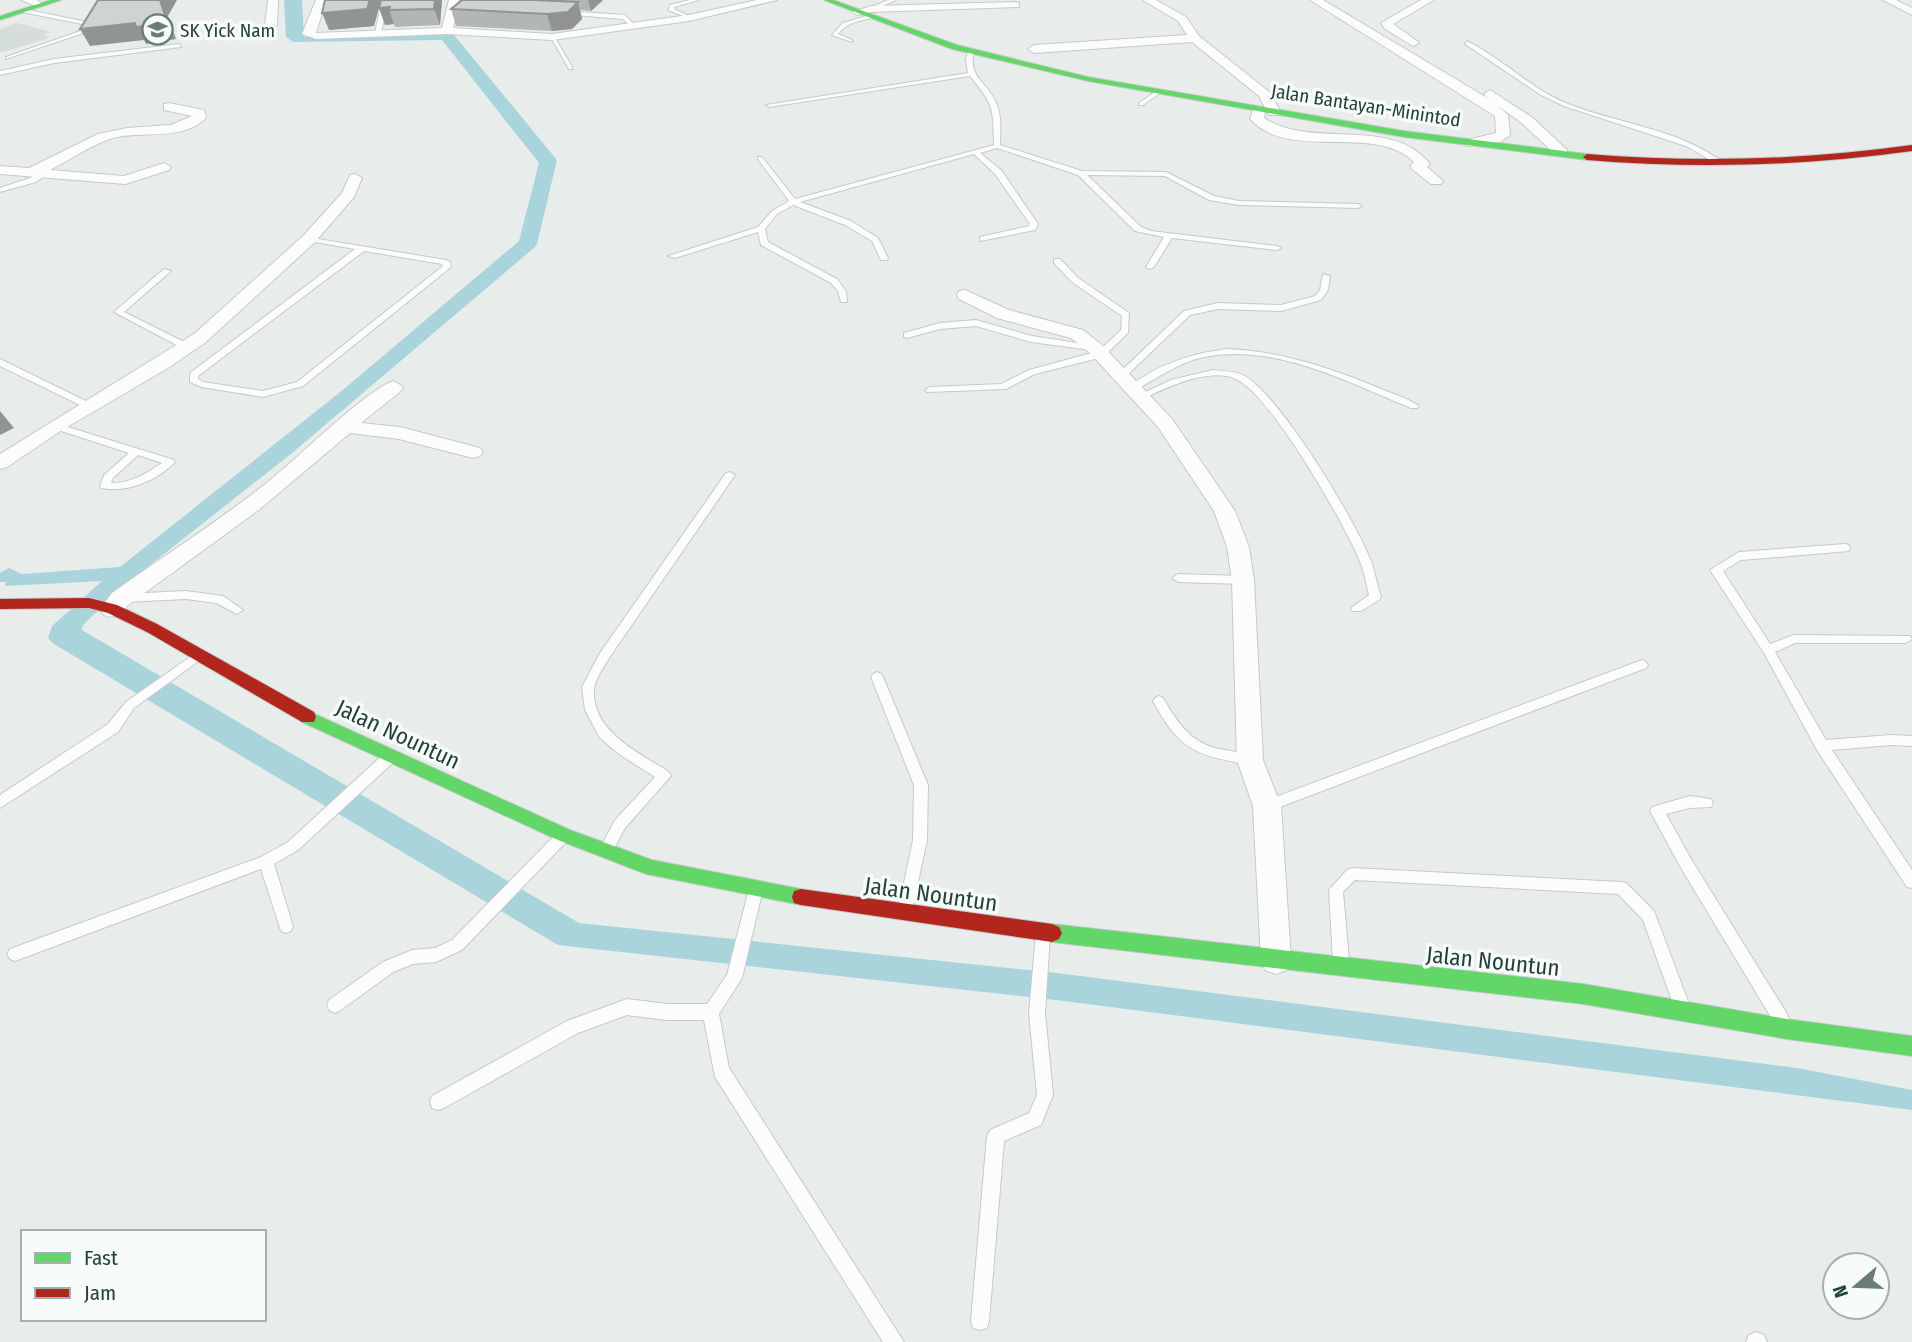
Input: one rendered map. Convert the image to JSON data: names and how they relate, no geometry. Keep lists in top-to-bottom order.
{
  "streets": {
    "main road": ["Jalan Bantayan-Minintod", "Jalan Nountun"]
  },
  "places": {
    "school or university": ["SK Yick Nam"]
  },
  "legend": ["Fast", "Jam"],
  "north": "left"
}
